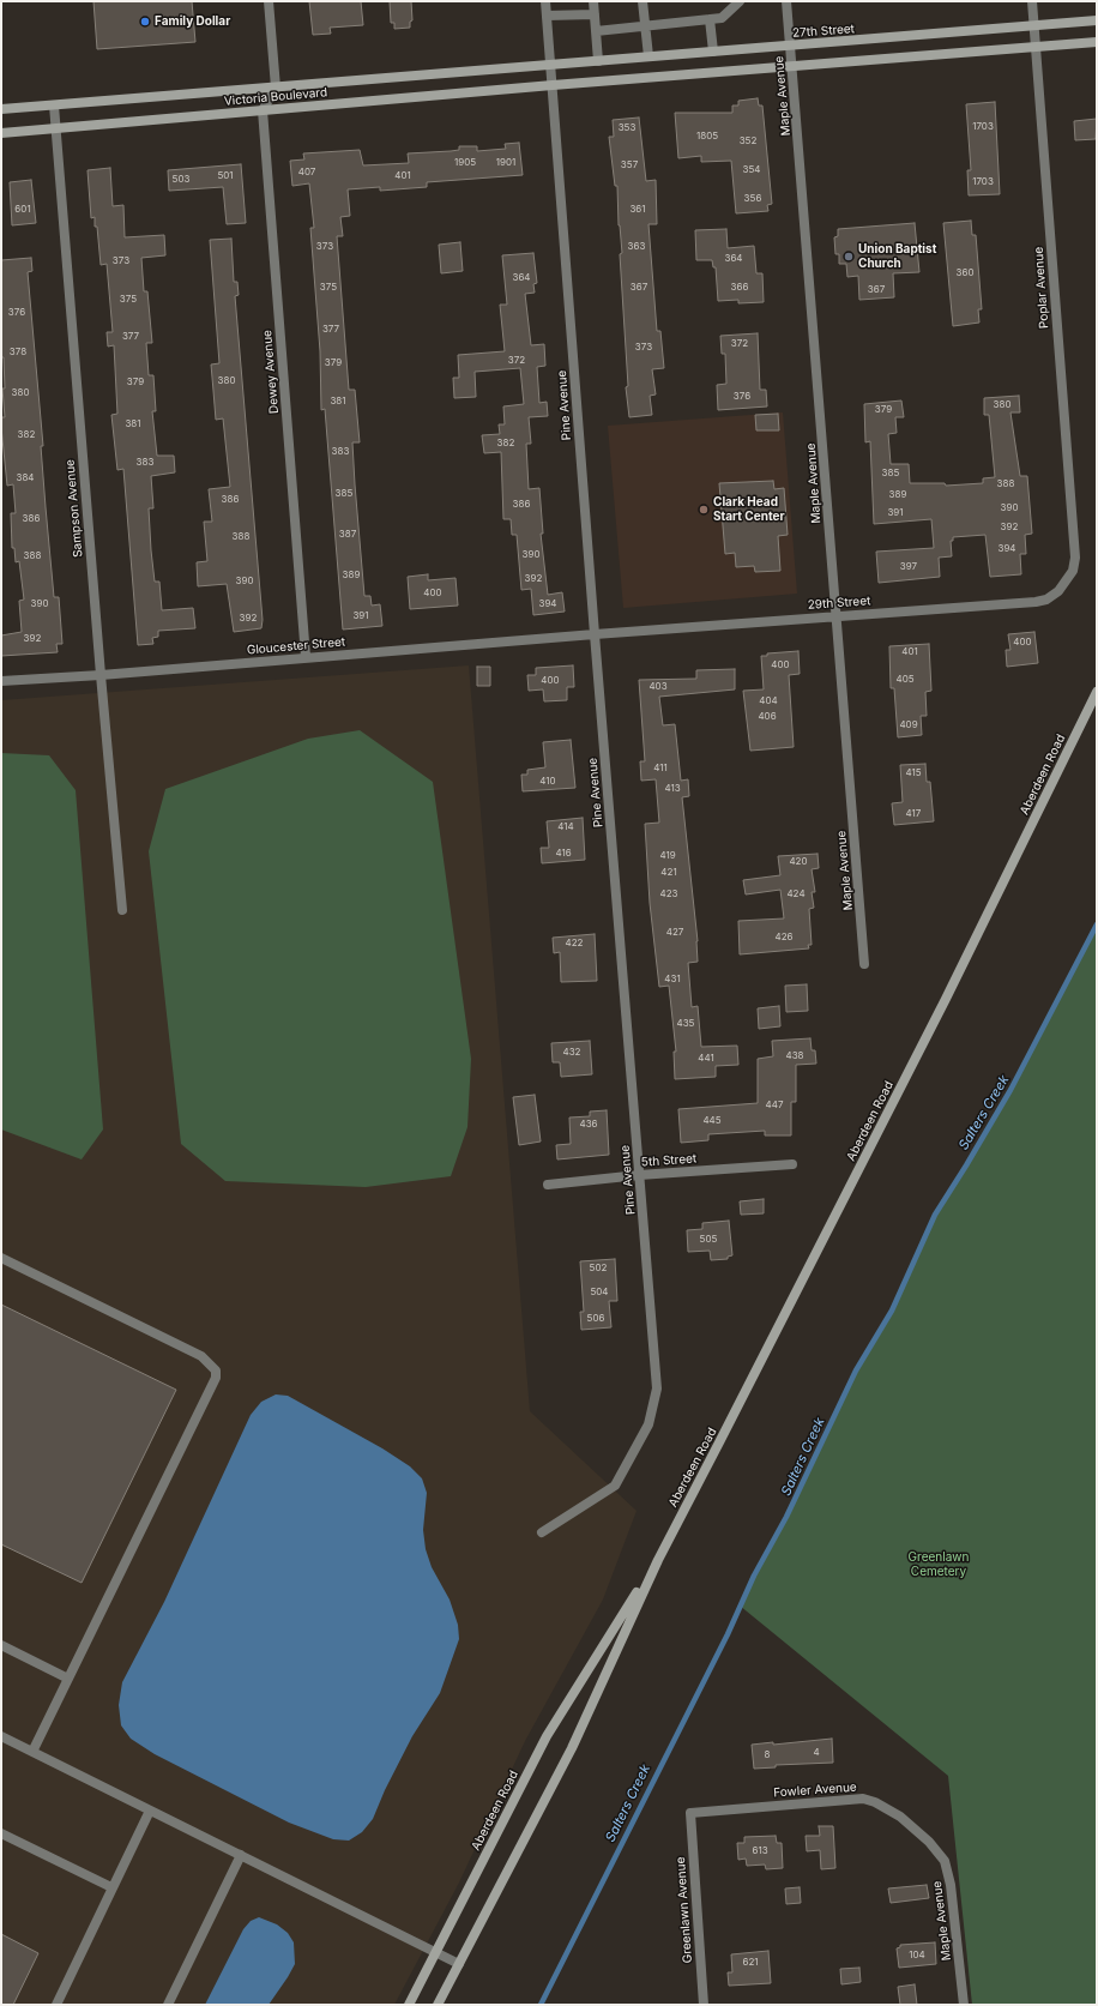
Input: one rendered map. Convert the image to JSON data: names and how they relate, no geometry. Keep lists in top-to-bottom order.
{
  "streets": {
    "main road": ["27th Street", "Victoria Boulevard", "Aberdeen Road"],
    "street": [
      "Maple Avenue",
      "Poplar Avenue",
      "Dewey Avenue",
      "Pine Avenue",
      "Sampson Avenue",
      "29th Street",
      "Gloucester Street",
      "5th Street",
      "Fowler Avenue",
      "Greenlawn Avenue"
    ]
  },
  "crossings": [
    ["27th Street", "Maple Avenue"],
    ["27th Street", "Victoria Boulevard"],
    ["27th Street", "Poplar Avenue"],
    ["27th Street", "Pine Avenue"],
    ["Maple Avenue", "29th Street"],
    ["Maple Avenue", "Fowler Avenue"],
    ["Victoria Boulevard", "Dewey Avenue"],
    ["Victoria Boulevard", "Pine Avenue"],
    ["Victoria Boulevard", "Sampson Avenue"],
    ["Poplar Avenue", "29th Street"],
    ["Dewey Avenue", "Gloucester Street"],
    ["Pine Avenue", "29th Street"],
    ["Pine Avenue", "Gloucester Street"],
    ["Pine Avenue", "5th Street"],
    ["Sampson Avenue", "Gloucester Street"],
    ["29th Street", "Gloucester Street"],
    ["Fowler Avenue", "Greenlawn Avenue"]
  ],
  "water": ["Salters Creek"],
  "parks": ["Greenlawn Cemetery"],
  "places": ["Family Dollar", "Union Baptist Church", "Clark Head Start Center"],
  "house_numbers": [
    "1703",
    "353",
    "1805",
    "352",
    "1905",
    "1901",
    "357",
    "354",
    "407",
    "501",
    "401",
    "503",
    "1703",
    "356",
    "601",
    "361",
    "373",
    "363",
    "364",
    "373",
    "360",
    "364",
    "375",
    "367",
    "366",
    "367",
    "375",
    "376",
    "377",
    "377",
    "372",
    "373",
    "378",
    "372",
    "379",
    "380",
    "379",
    "380",
    "376",
    "381",
    "380",
    "379",
    "381",
    "382",
    "382",
    "383",
    "383",
    "385",
    "384",
    "388",
    "385",
    "389",
    "386",
    "386",
    "390",
    "391",
    "386",
    "392",
    "387",
    "388",
    "394",
    "390",
    "388",
    "397",
    "389",
    "392",
    "390",
    "400",
    "390",
    "394",
    "391",
    "392",
    "392",
    "400",
    "401",
    "400",
    "405",
    "400",
    "403",
    "404",
    "406",
    "409",
    "411",
    "415",
    "410",
    "413",
    "417",
    "414",
    "416",
    "419",
    "420",
    "421",
    "423",
    "424",
    "427",
    "426",
    "422",
    "431",
    "435",
    "432",
    "438",
    "441",
    "447",
    "445",
    "436",
    "505",
    "502",
    "504",
    "506",
    "4",
    "8",
    "613",
    "104",
    "621"
  ]
}
